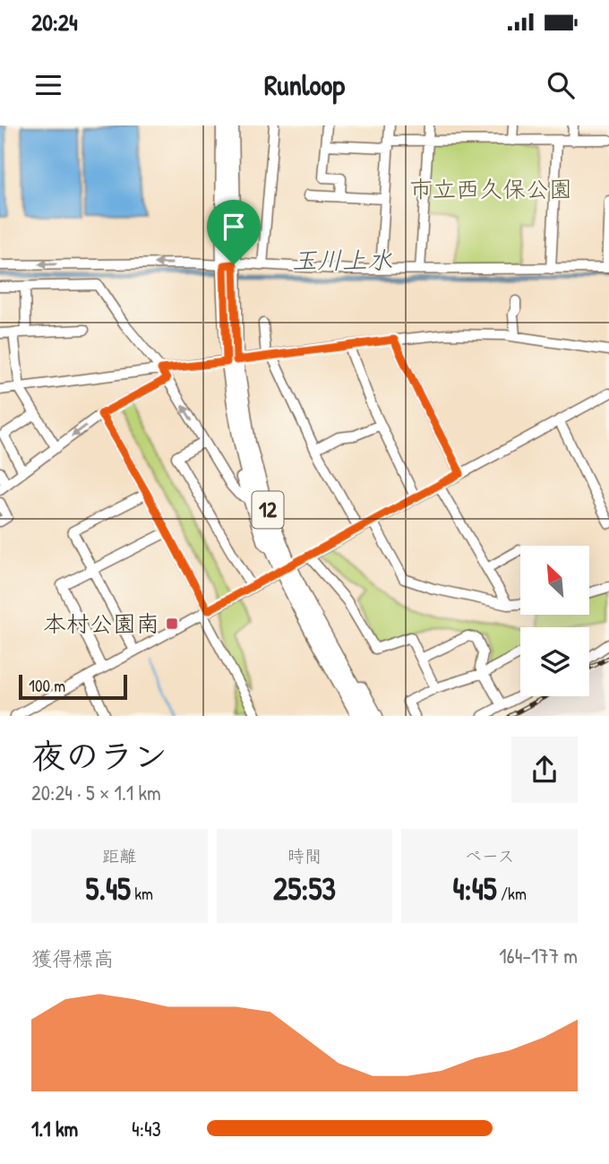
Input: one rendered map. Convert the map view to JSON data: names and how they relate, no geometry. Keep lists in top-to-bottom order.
{
  "streets": {
    "main road": ["12"]
  },
  "water": ["玉川上水"],
  "parks": ["市立西久保公園"],
  "places": {
    "transit": ["本村公園南"]
  },
  "scale_bar": "100 m",
  "north": "top left",
  "page": {
    "status": "20:24",
    "header": "Runloop",
    "scale": "100 m",
    "heading": ["夜のラン", "20:24 · 5 × 1.1 km"],
    "stats": [
      ["距離", "5.45 km"],
      ["時間", "25:53"],
      ["ペース", "4:45 /km"]
    ],
    "chart": ["獲得標高", "164–177 m"],
    "list": [
      {
        "name": "1.1 km",
        "note": "4:43"
      }
    ]
  }
}
